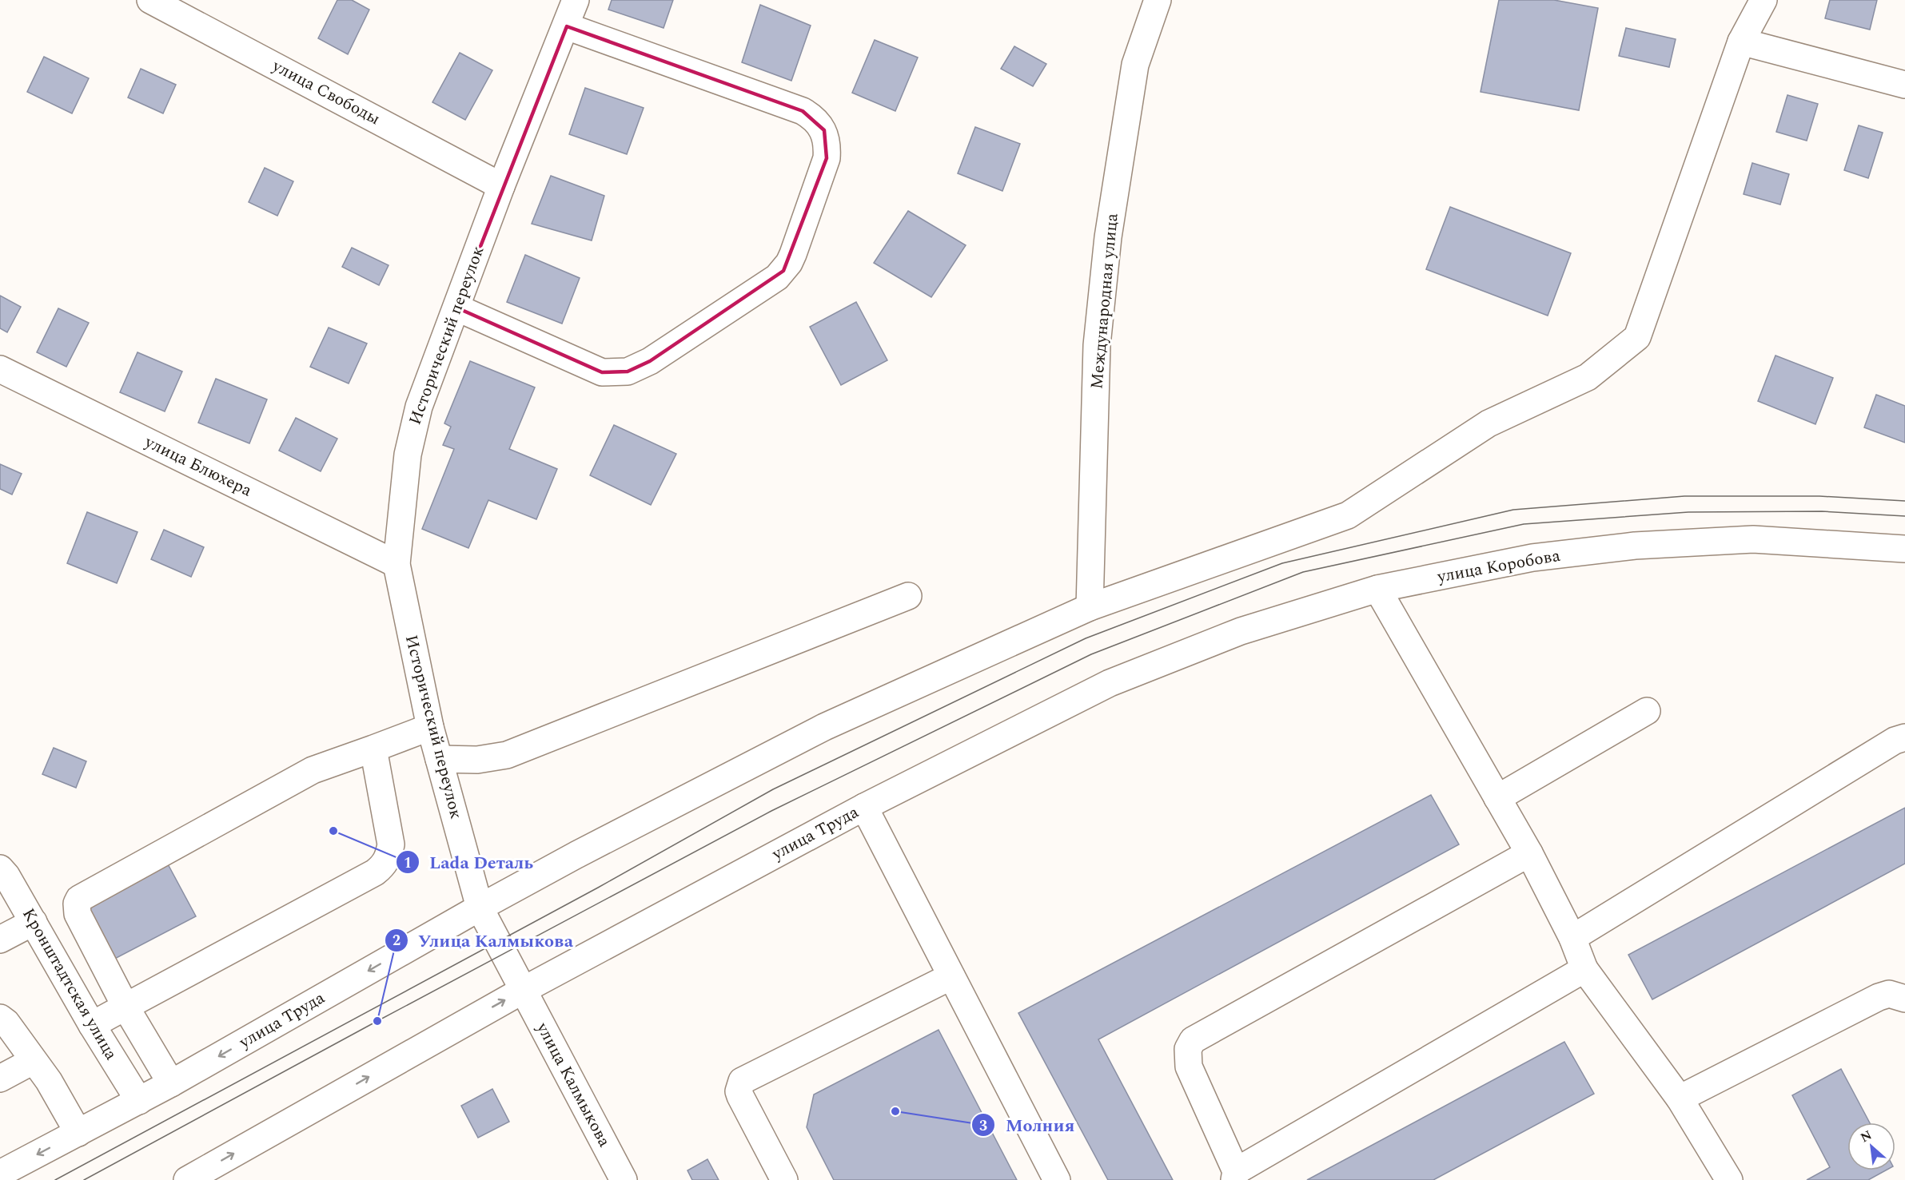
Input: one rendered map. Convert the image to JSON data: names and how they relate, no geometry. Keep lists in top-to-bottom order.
{
  "streets": {
    "street": [
      "улица Свободы",
      "Международная улица",
      "Исторический переулок",
      "улица Блюхера",
      "улица Коробова",
      "улица Труда",
      "Кронштадтская улица",
      "улица Калмыкова"
    ]
  },
  "crossings": [
    ["улица Свободы", "Исторический переулок"],
    ["Международная улица", "улица Труда"],
    ["Исторический переулок", "улица Блюхера"],
    ["Исторический переулок", "улица Труда"],
    ["улица Коробова", "улица Труда"],
    ["улица Труда", "Кронштадтская улица"],
    ["улица Труда", "улица Калмыкова"]
  ],
  "places": ["Lada Dеталь", "Улица Калмыкова", "Молния"],
  "north": "top left"
}
